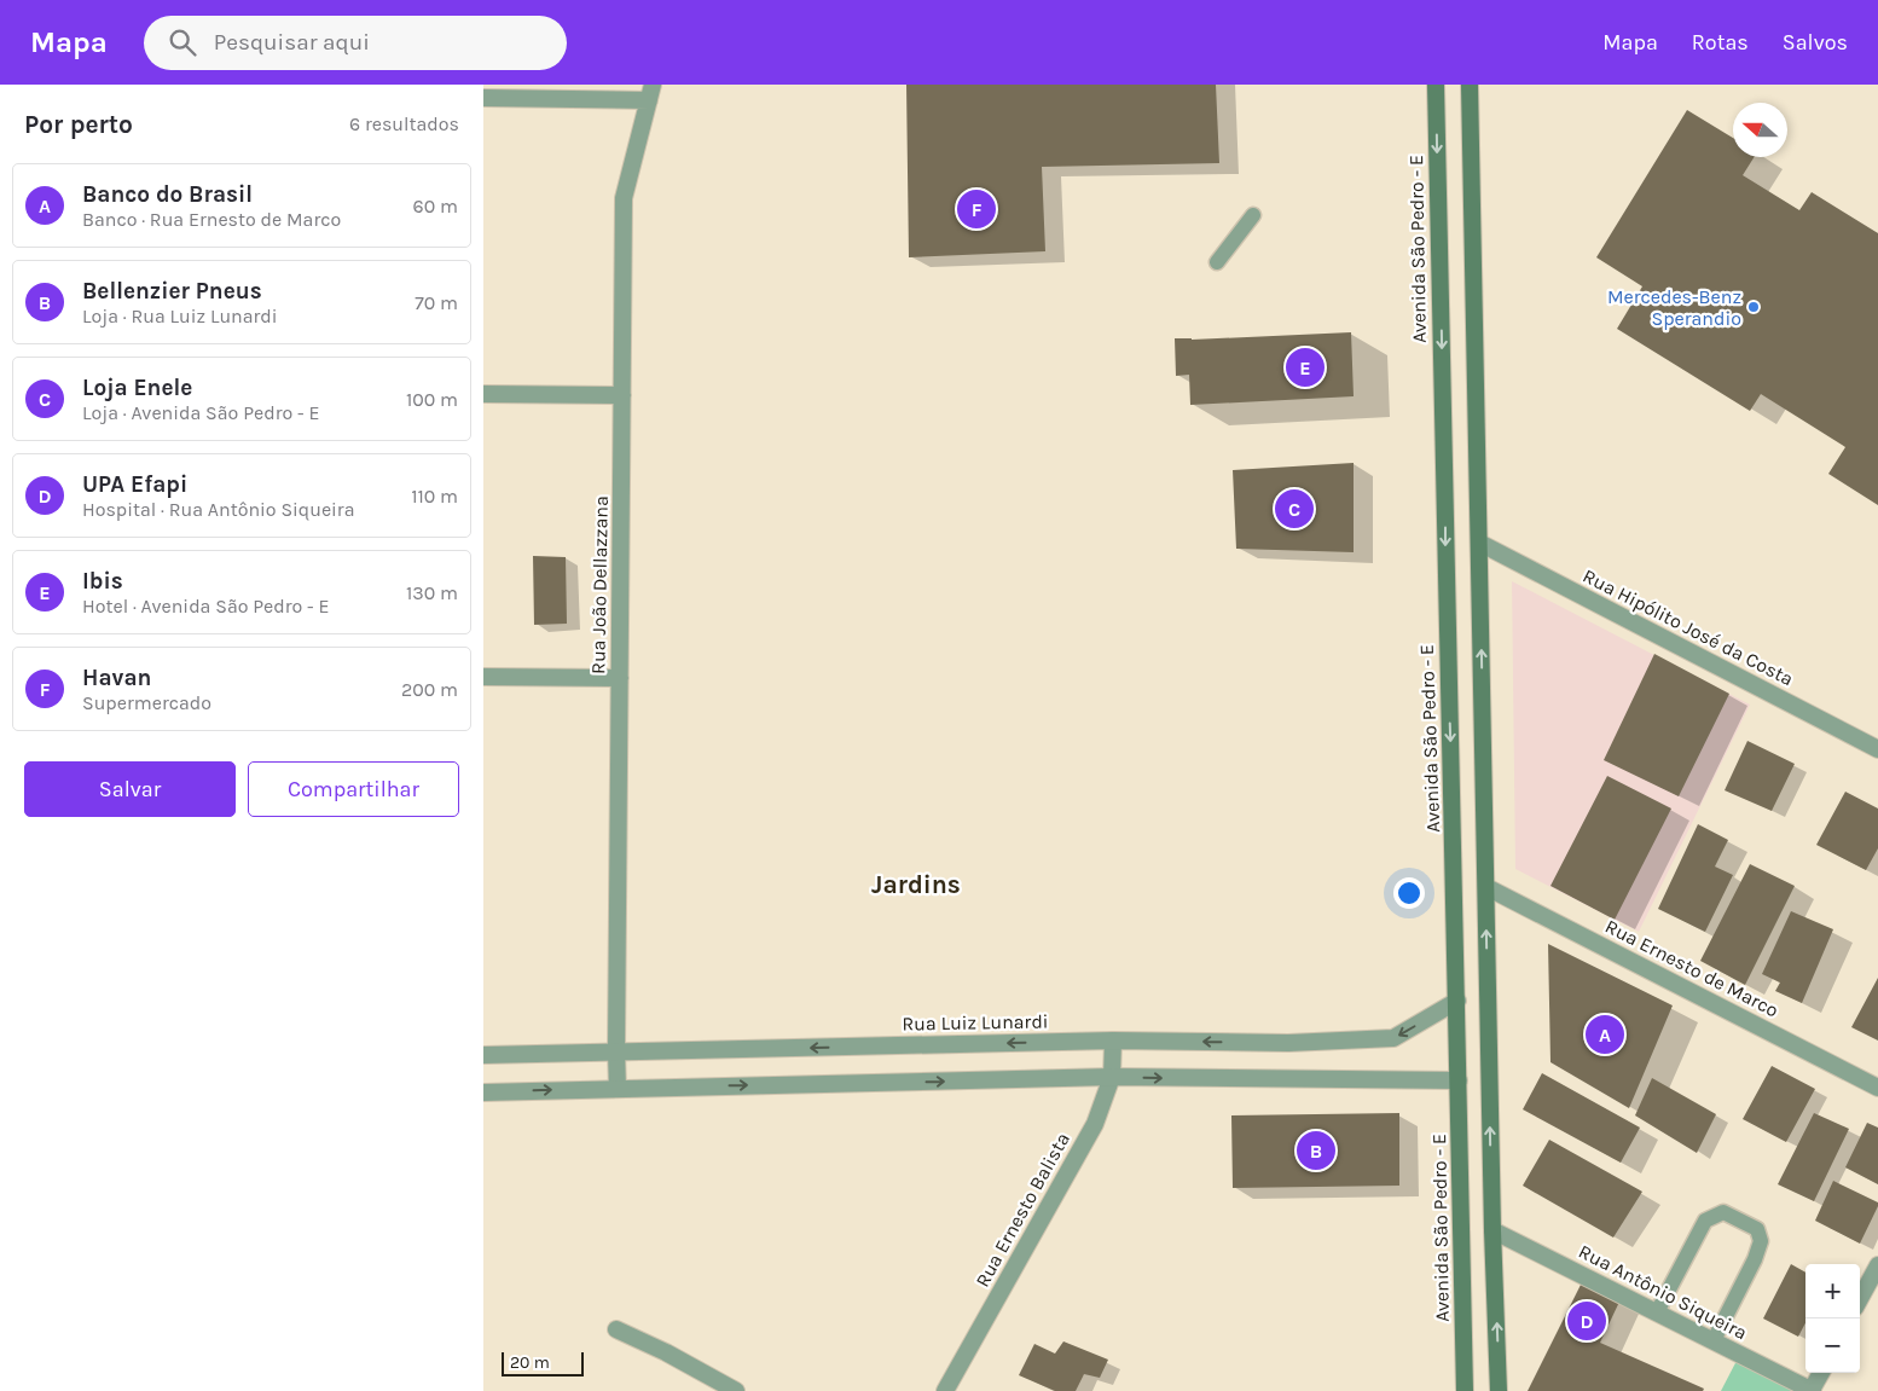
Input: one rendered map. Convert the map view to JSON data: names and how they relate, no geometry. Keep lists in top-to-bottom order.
{
  "streets": {
    "main road": ["Avenida São Pedro - E"],
    "street": [
      "Rua João Dellazzana",
      "Rua Hipólito José da Costa",
      "Rua Ernesto de Marco",
      "Rua Luiz Lunardi",
      "Rua Ernesto Balista",
      "Rua Antônio Siqueira"
    ]
  },
  "crossings": [
    ["Avenida São Pedro - E", "Rua Luiz Lunardi"],
    ["Rua João Dellazzana", "Rua Luiz Lunardi"],
    ["Rua Luiz Lunardi", "Rua Ernesto Balista"]
  ],
  "districts": ["Jardins"],
  "places": ["Mercedes-Benz Sperandio"],
  "scale_bar": "20 m",
  "north": "left",
  "page": {
    "header": "Mapa",
    "search": "Pesquisar aqui",
    "nav": ["Mapa", "Rotas", "Salvos"],
    "heading": ["Por perto", "6 resultados"],
    "list": [
      {
        "mark": "A",
        "name": "Banco do Brasil",
        "note": "Banco · Rua Ernesto de Marco",
        "value": "60 m"
      },
      {
        "mark": "B",
        "name": "Bellenzier Pneus",
        "note": "Loja · Rua Luiz Lunardi",
        "value": "70 m"
      },
      {
        "mark": "C",
        "name": "Loja Enele",
        "note": "Loja · Avenida São Pedro - E",
        "value": "100 m"
      },
      {
        "mark": "D",
        "name": "UPA Efapi",
        "note": "Hospital · Rua Antônio Siqueira",
        "value": "110 m"
      },
      {
        "mark": "E",
        "name": "Ibis",
        "note": "Hotel · Avenida São Pedro - E",
        "value": "130 m"
      },
      {
        "mark": "F",
        "name": "Havan",
        "note": "Supermercado",
        "value": "200 m"
      }
    ],
    "pins": [
      "F",
      "E",
      "C",
      "A",
      "B",
      "D"
    ],
    "buttons": ["Salvar", "Compartilhar"],
    "map_buttons": ["+", "−"],
    "scale": "20 m"
  }
}
